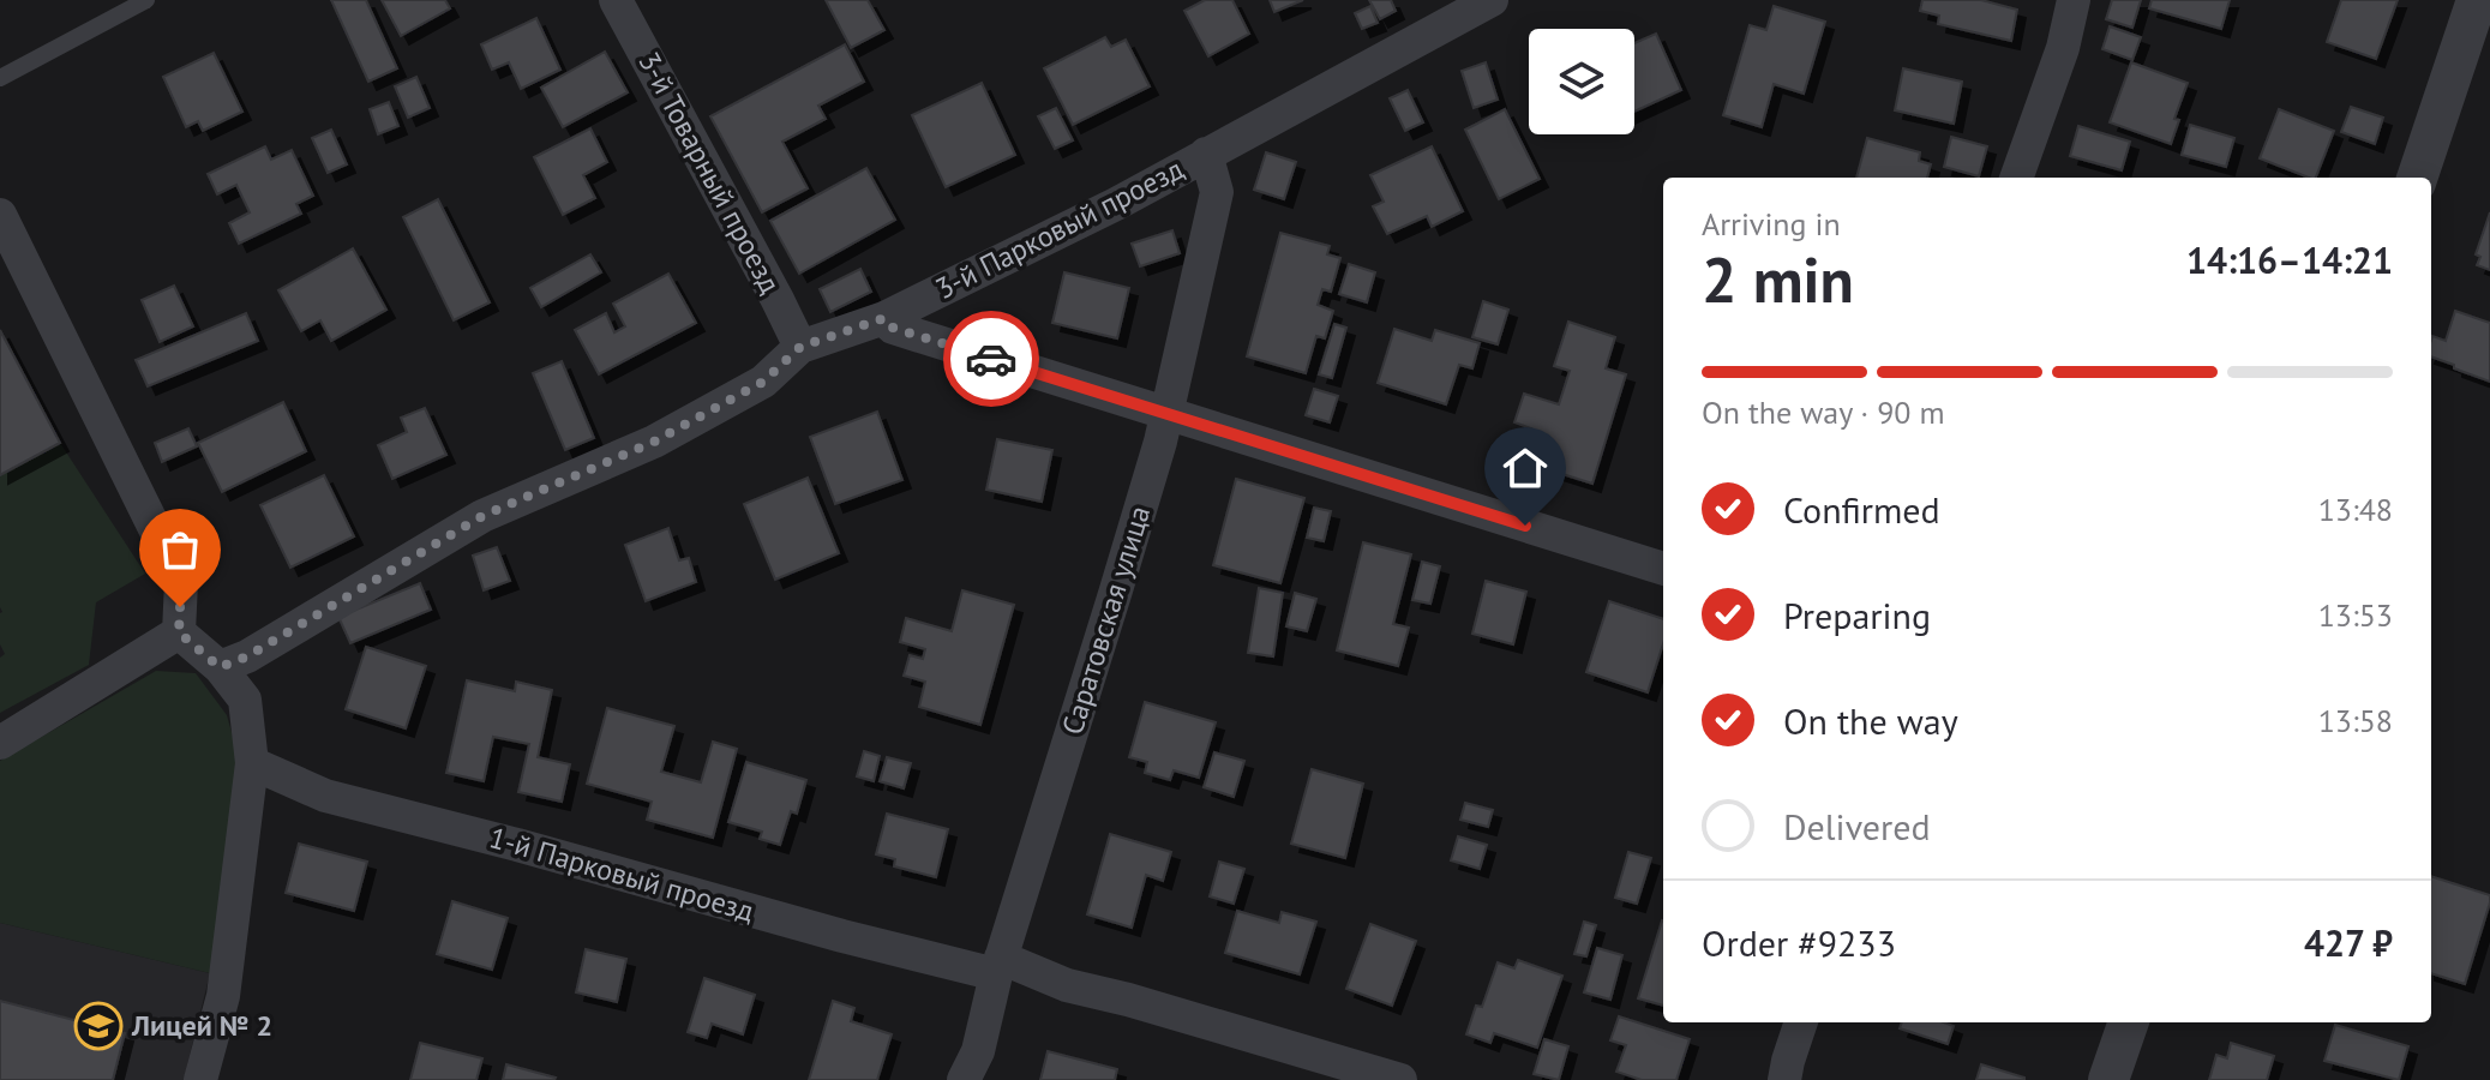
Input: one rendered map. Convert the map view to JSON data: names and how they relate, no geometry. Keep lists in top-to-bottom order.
{
  "streets": {
    "street": [
      "3-й Товарный проезд",
      "3-й Парковый проезд",
      "Саратовская улица",
      "1-й Парковый проезд"
    ]
  },
  "crossings": [
    ["3-й Товарный проезд", "3-й Парковый проезд"],
    ["3-й Парковый проезд", "Саратовская улица"],
    ["Саратовская улица", "1-й Парковый проезд"]
  ],
  "places": {
    "school or university": ["Лицей № 2"]
  },
  "page": {
    "heading": ["2 min", "Arriving in", "14:16–14:21"],
    "panel": ["Order #9233", "427 ₽"],
    "bar": "On the way · 90 m",
    "list": [
      ["Confirmed", "13:48"],
      ["Preparing", "13:53"],
      ["On the way", "13:58"],
      "Delivered"
    ]
  }
}
